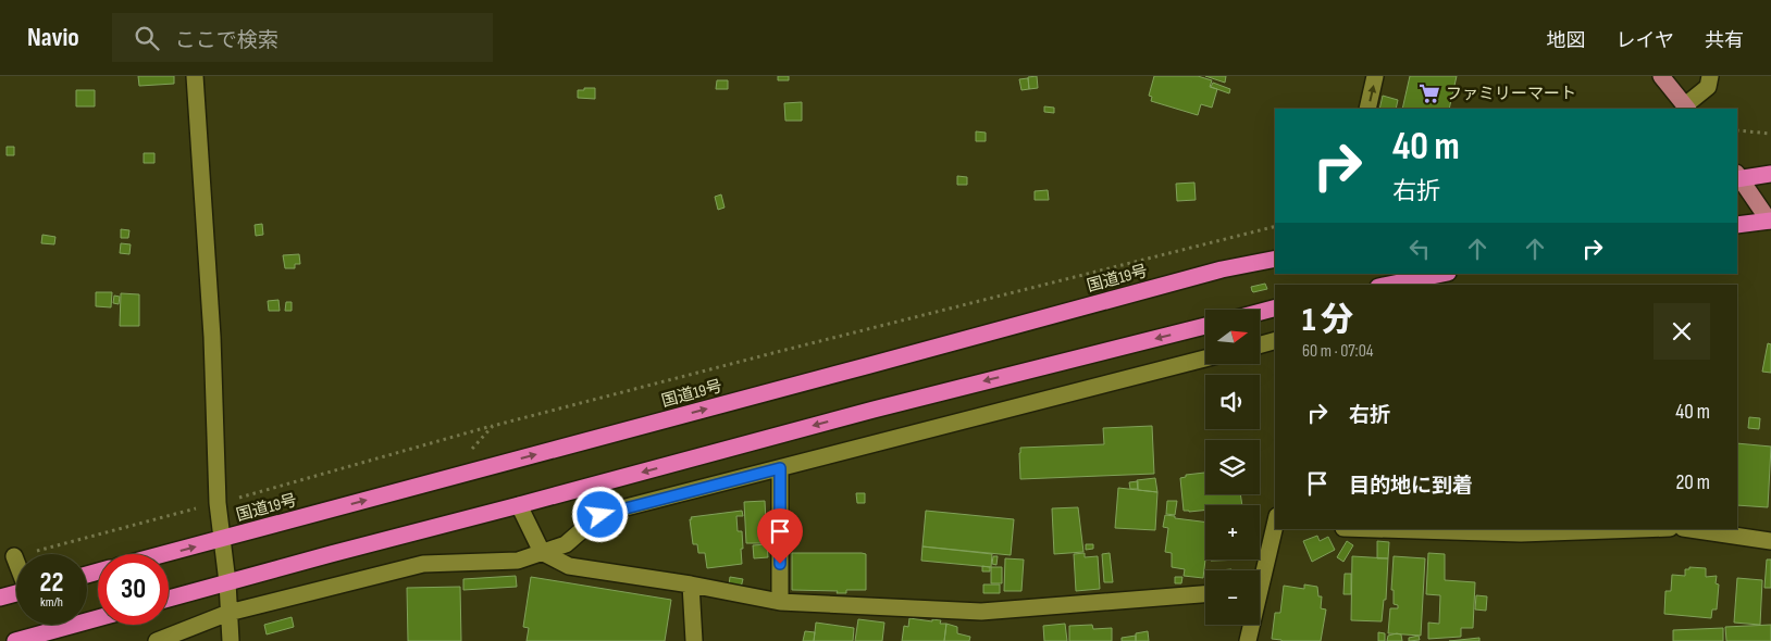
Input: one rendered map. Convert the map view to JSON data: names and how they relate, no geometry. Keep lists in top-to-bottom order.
{
  "streets": {
    "highway": ["国道19号"]
  },
  "places": {
    "supermarket": ["ファミリーマート"]
  },
  "north": "right",
  "page": {
    "header": "Navio",
    "search": "ここで検索",
    "nav": ["地図", "レイヤ", "共有"],
    "turn": ["40 m", "右折"],
    "heading": ["1 分", "60 m · 07:04"],
    "map_buttons": ["+", "−"],
    "list": [
      {
        "name": "右折",
        "value": "40 m"
      },
      {
        "name": "目的地に到着",
        "value": "20 m"
      }
    ],
    "speed": "22 km/h",
    "limit": "30"
  }
}
